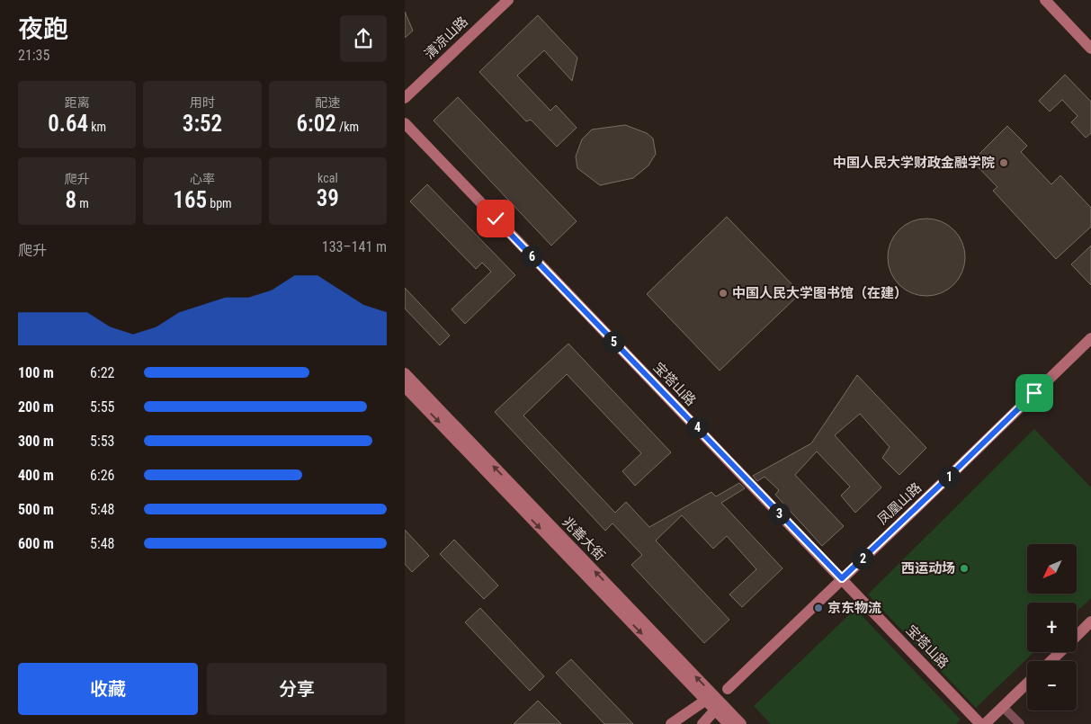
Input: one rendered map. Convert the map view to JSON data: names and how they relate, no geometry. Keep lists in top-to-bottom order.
{
  "streets": {
    "street": [
      "清凉山路",
      "宝塔山路",
      "凤凰山路",
      "兆善大街"
    ]
  },
  "crossings": [
    ["宝塔山路", "凤凰山路"]
  ],
  "places": [
    "中国人民大学财政金融学院",
    "中国人民大学图书馆（在建）",
    "西运动场",
    "京东物流"
  ],
  "north": "bottom left",
  "page": {
    "heading": ["夜跑", "21:35"],
    "stats": [
      ["距离", "0.64 km"],
      ["用时", "3:52"],
      ["配速", "6:02 /km"],
      ["爬升", "8 m"],
      ["心率", "165 bpm"],
      ["kcal", "39"]
    ],
    "chart": ["爬升", "133–141 m"],
    "pins": [
      "6",
      "5",
      "4",
      "1",
      "3",
      "2"
    ],
    "list": [
      {
        "name": "100 m",
        "note": "6:22"
      },
      {
        "name": "200 m",
        "note": "5:55"
      },
      {
        "name": "300 m",
        "note": "5:53"
      },
      {
        "name": "400 m",
        "note": "6:26"
      },
      {
        "name": "500 m",
        "note": "5:48"
      },
      {
        "name": "600 m",
        "note": "5:48"
      }
    ],
    "map_buttons": ["+", "−"],
    "buttons": ["收藏", "分享"]
  }
}
